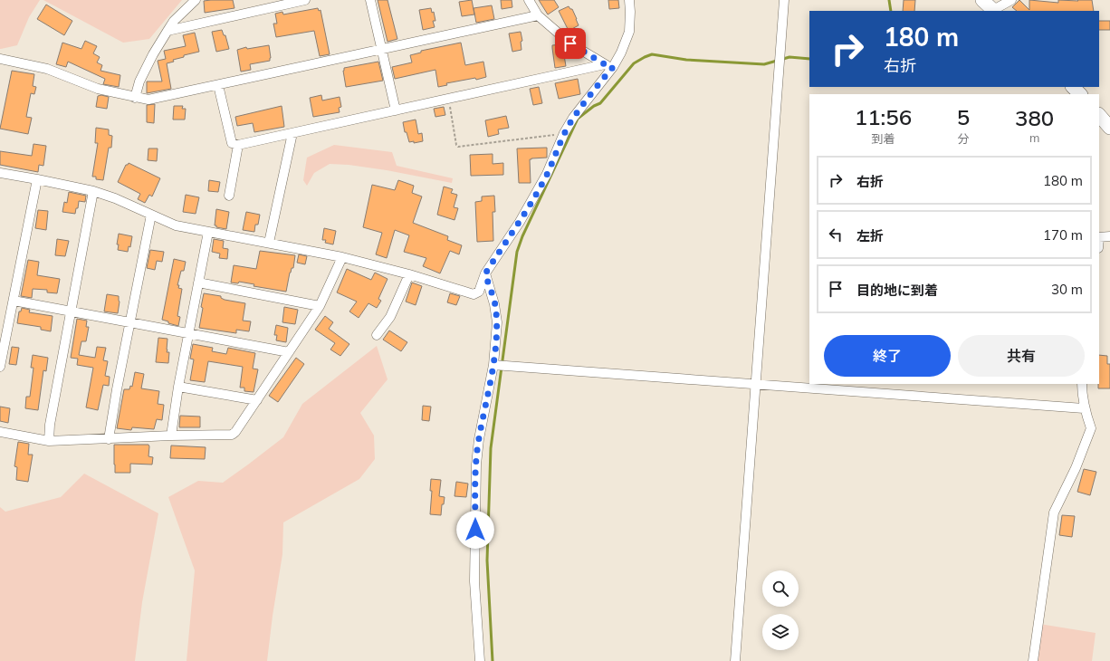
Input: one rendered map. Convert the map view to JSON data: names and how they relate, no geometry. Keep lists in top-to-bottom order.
{
  "page": {
    "turn": ["180 m", "右折"],
    "eta": [
      "11:56",
      "到着",
      "5",
      "分",
      "380",
      "m"
    ],
    "list": [
      {
        "name": "右折",
        "value": "180 m"
      },
      {
        "name": "左折",
        "value": "170 m"
      },
      {
        "name": "目的地に到着",
        "value": "30 m"
      }
    ],
    "buttons": ["終了", "共有"]
  }
}
